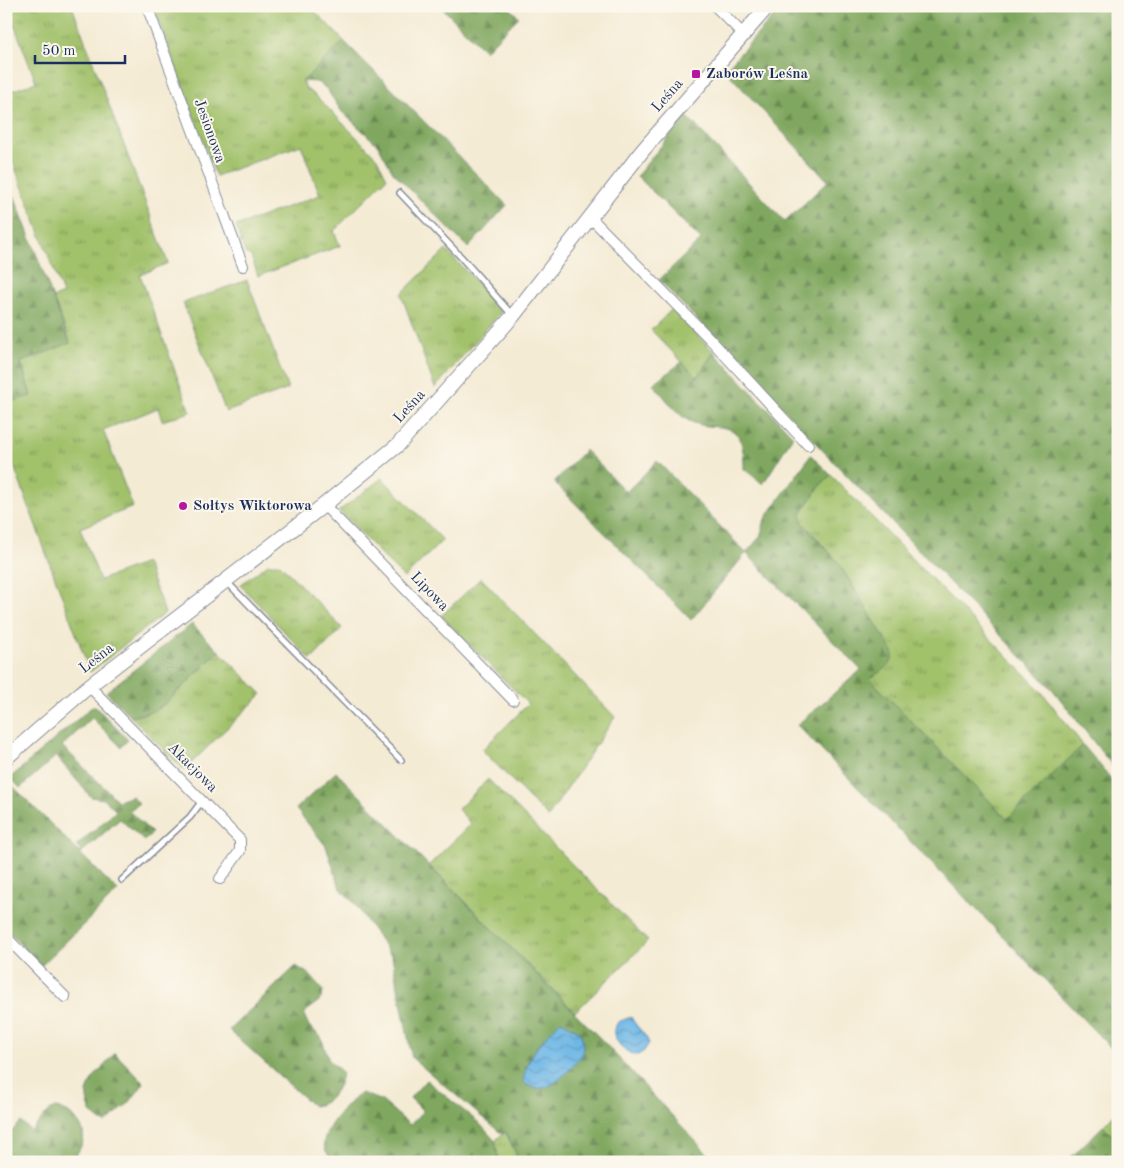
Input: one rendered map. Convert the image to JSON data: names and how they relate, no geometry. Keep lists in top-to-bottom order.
{
  "streets": {
    "street": [
      "Leśna",
      "Jesionowa",
      "Lipowa",
      "Akacjowa"
    ]
  },
  "crossings": [
    ["Leśna", "Lipowa"],
    ["Leśna", "Akacjowa"]
  ],
  "places": {
    "transit": ["Zaborów Leśna"],
    "other": ["Sołtys Wiktorowa"]
  },
  "scale_bar": "50 m"
}
